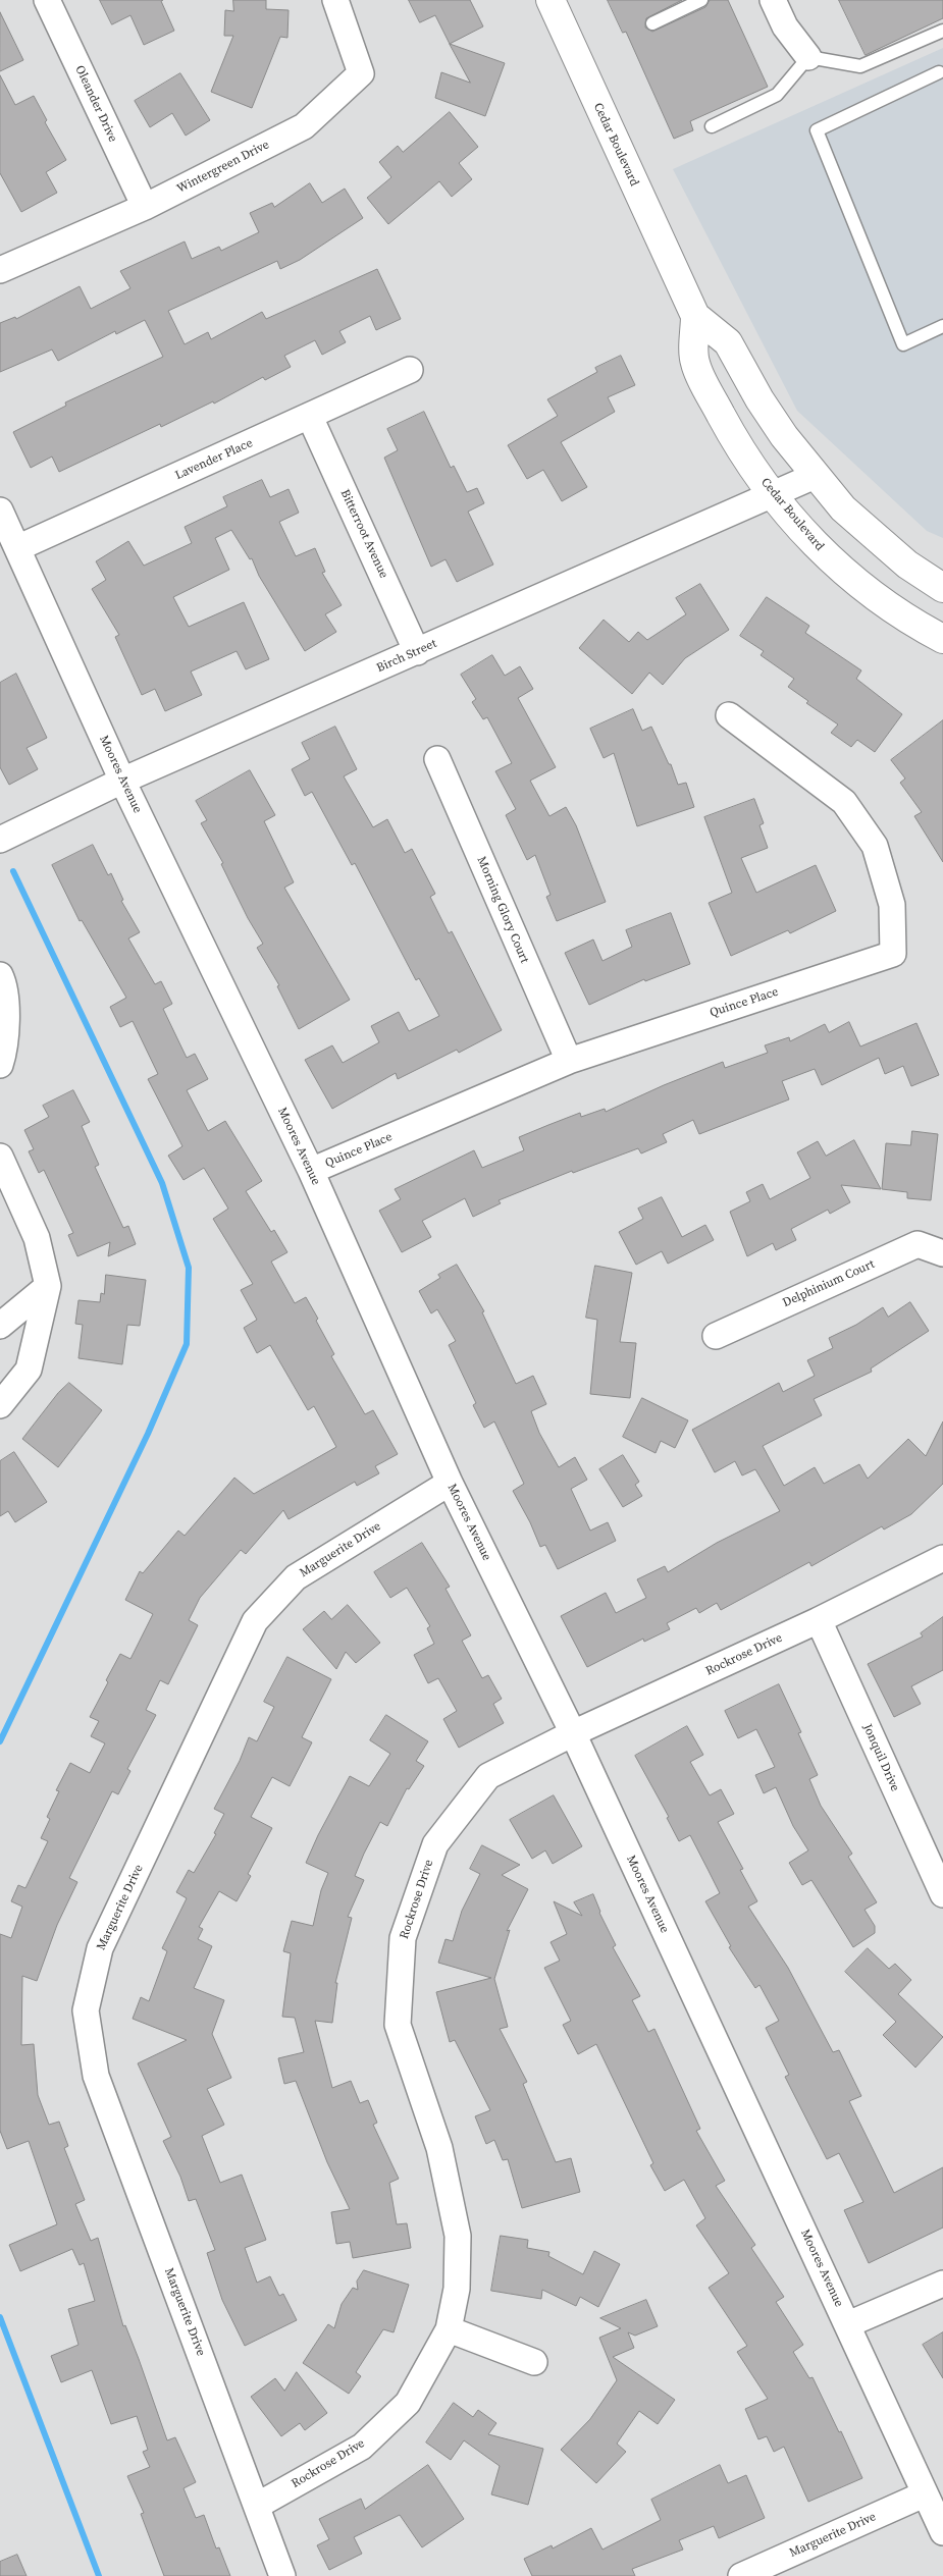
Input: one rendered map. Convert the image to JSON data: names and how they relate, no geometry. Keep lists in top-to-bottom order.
{
  "streets": {
    "main road": ["Cedar Boulevard"],
    "street": [
      "Oleander Drive",
      "Wintergreen Drive",
      "Lavender Place",
      "Bitterroot Avenue",
      "Birch Street",
      "Moores Avenue",
      "Morning Glory Court",
      "Quince Place",
      "Delphinium Court",
      "Marguerite Drive",
      "Rockrose Drive",
      "Jonquil Drive"
    ]
  },
  "crossings": [
    ["Oleander Drive", "Wintergreen Drive"],
    ["Cedar Boulevard", "Birch Street"],
    ["Lavender Place", "Bitterroot Avenue"],
    ["Lavender Place", "Moores Avenue"],
    ["Bitterroot Avenue", "Birch Street"],
    ["Birch Street", "Moores Avenue"],
    ["Moores Avenue", "Quince Place"],
    ["Moores Avenue", "Marguerite Drive"],
    ["Moores Avenue", "Rockrose Drive"],
    ["Morning Glory Court", "Quince Place"],
    ["Marguerite Drive", "Rockrose Drive"],
    ["Rockrose Drive", "Jonquil Drive"]
  ]
}
